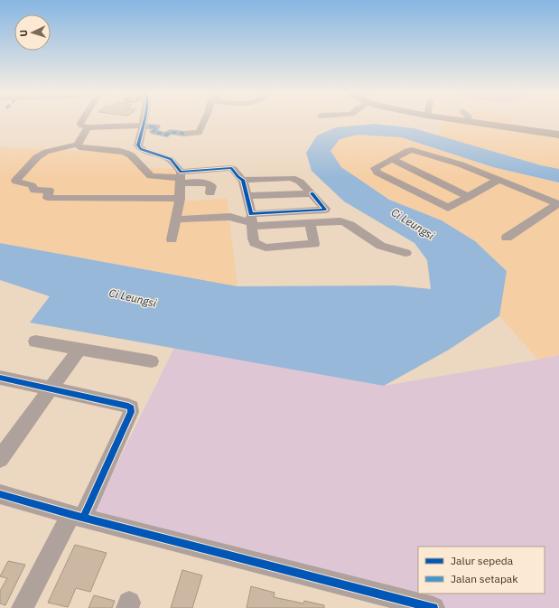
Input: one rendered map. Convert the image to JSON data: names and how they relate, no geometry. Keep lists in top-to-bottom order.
{
  "water": ["Ci Leungsi"],
  "legend": ["Jalur sepeda", "Jalan setapak"],
  "north": "left"
}
